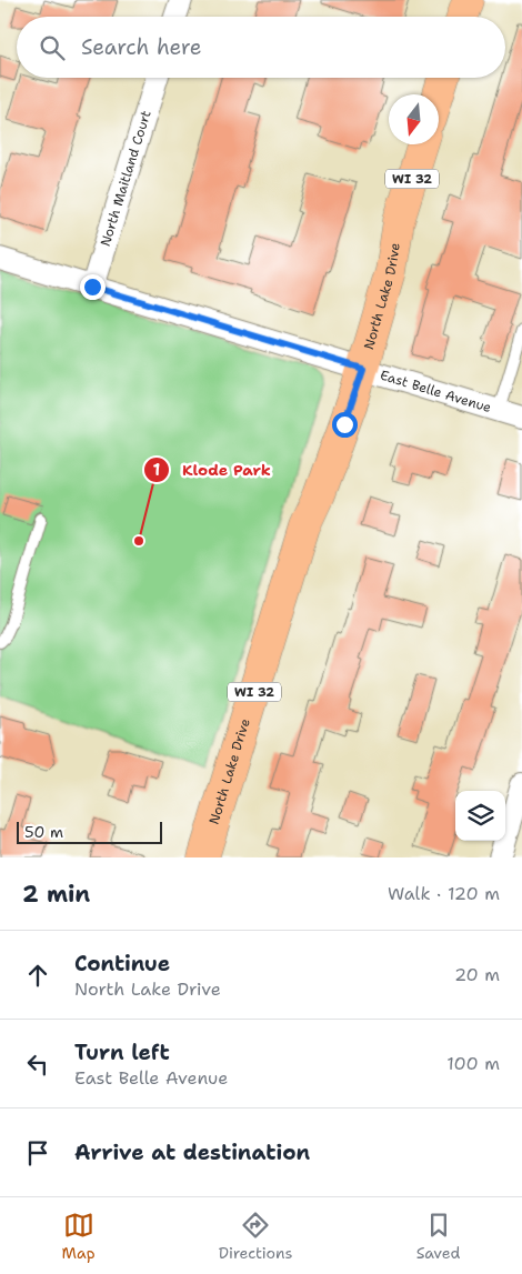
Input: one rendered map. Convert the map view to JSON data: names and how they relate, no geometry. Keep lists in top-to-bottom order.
{
  "streets": {
    "main road": ["WI 32", "North Lake Drive"],
    "street": ["North Maitland Court", "East Belle Avenue"]
  },
  "crossings": [
    ["North Maitland Court", "East Belle Avenue"],
    ["North Lake Drive", "East Belle Avenue"]
  ],
  "places": ["Klode Park"],
  "scale_bar": "50 m",
  "north": "bottom",
  "page": {
    "search": "Search here",
    "scale": "50 m",
    "heading": ["2 min", "Walk · 120 m"],
    "list": [
      ["Continue", "North Lake Drive", "20 m"],
      ["Turn left", "East Belle Avenue", "100 m"],
      "Arrive at destination"
    ],
    "nav": ["Map", "Directions", "Saved"]
  }
}
